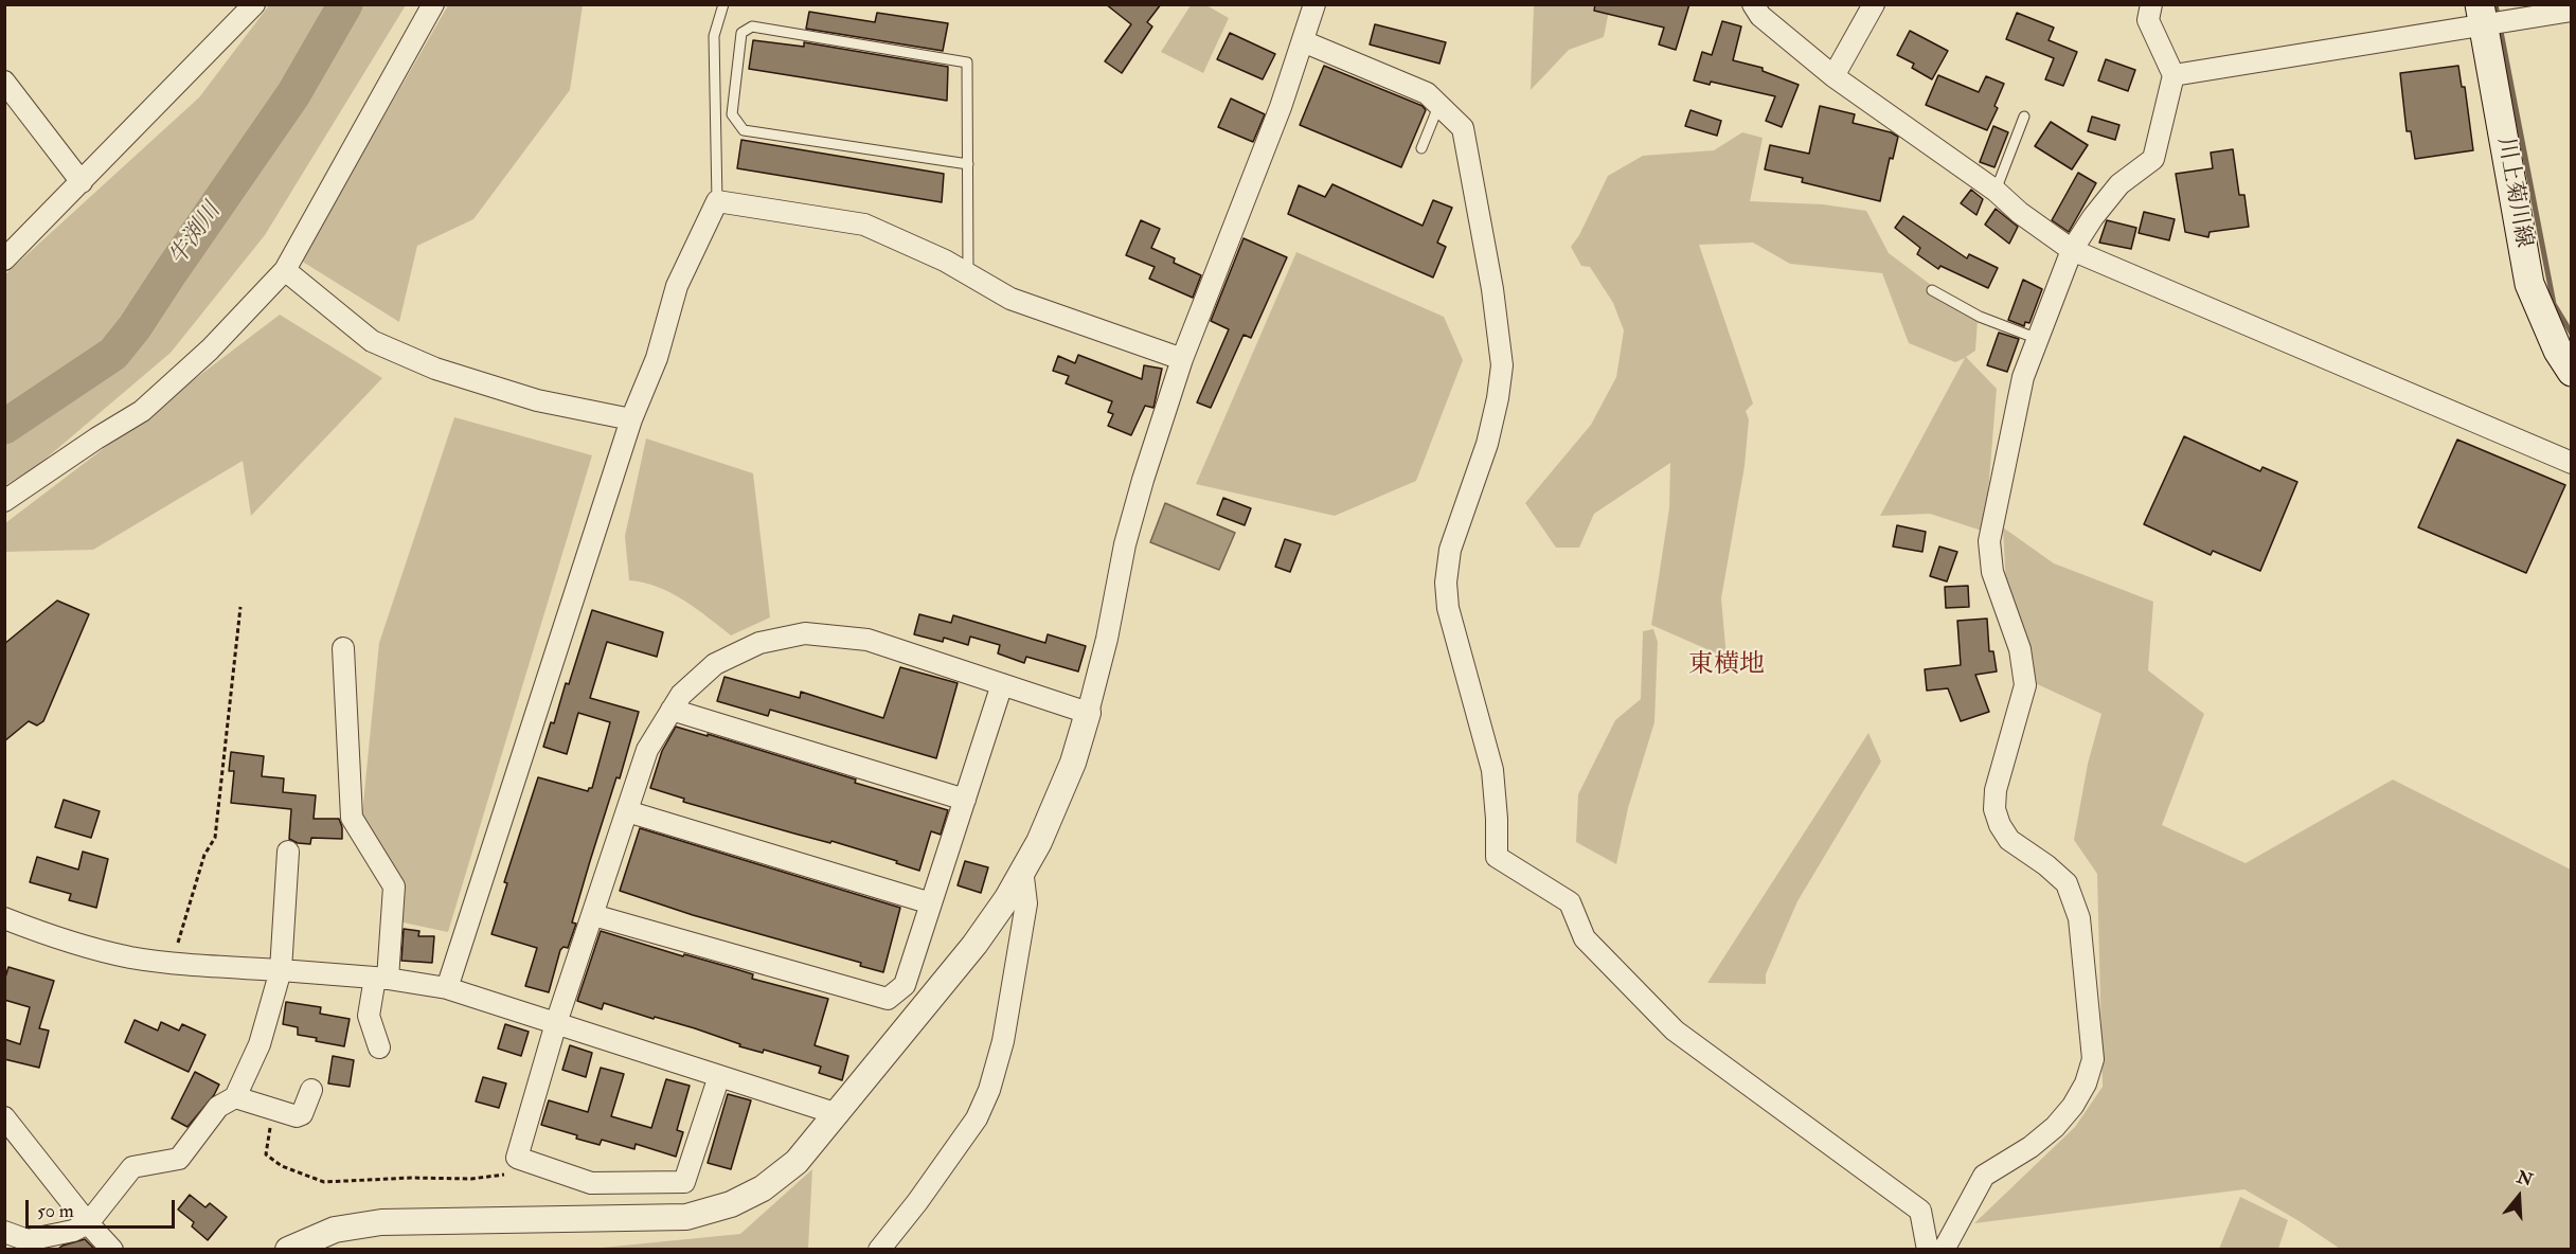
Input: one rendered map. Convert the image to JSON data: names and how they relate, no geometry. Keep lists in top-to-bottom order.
{
  "streets": {
    "main road": ["川上菊川線"]
  },
  "districts": ["東横地"],
  "water": ["牛渕川"],
  "scale_bar": "50 m",
  "north": "top"
}
